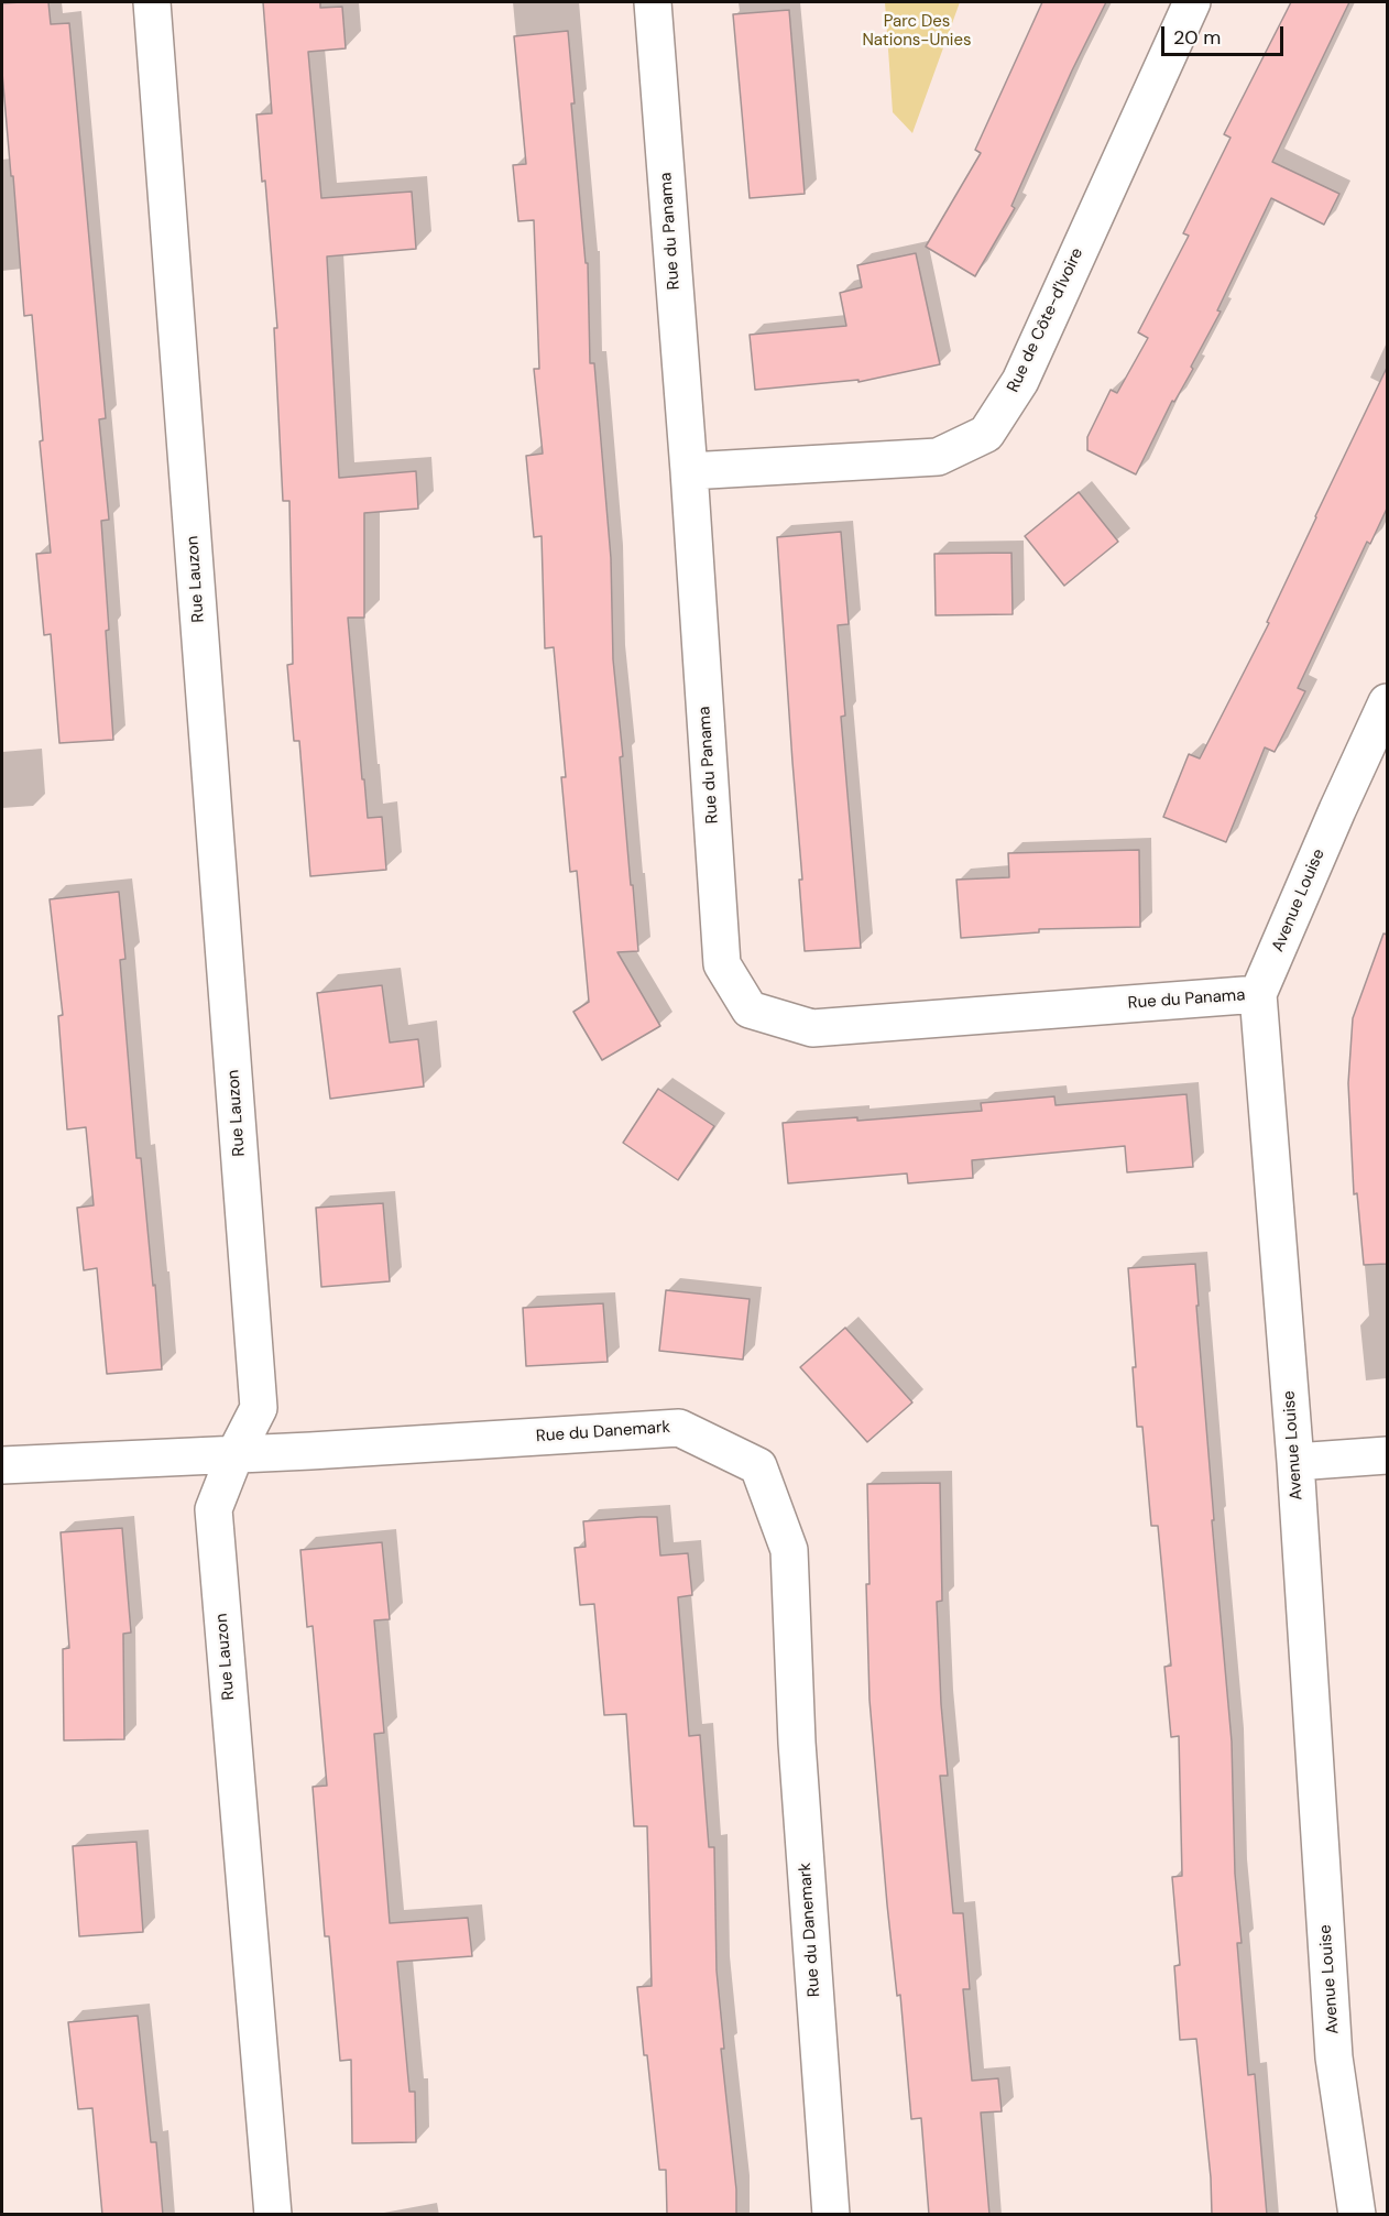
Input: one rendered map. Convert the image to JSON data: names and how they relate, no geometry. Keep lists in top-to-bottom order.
{
  "streets": {
    "street": [
      "Rue du Panama",
      "Rue de Côte-d'Ivoire",
      "Rue Lauzon",
      "Avenue Louise",
      "Rue du Danemark"
    ]
  },
  "crossings": [
    ["Rue du Panama", "Rue de Côte-d'Ivoire"],
    ["Rue du Panama", "Avenue Louise"],
    ["Rue Lauzon", "Rue du Danemark"]
  ],
  "parks": ["Parc Des Nations-Unies"],
  "scale_bar": "20 m"
}
